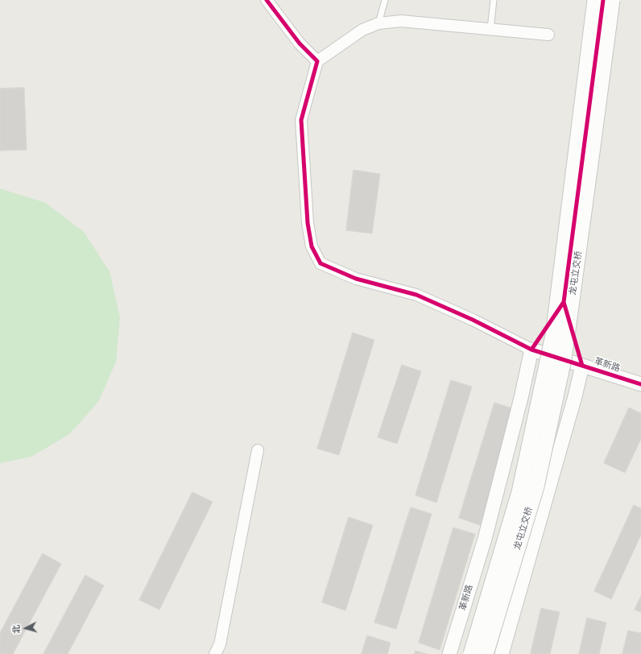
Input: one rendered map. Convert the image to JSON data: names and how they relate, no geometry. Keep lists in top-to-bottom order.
{
  "streets": {
    "main road": ["龙屯立交桥"],
    "street": ["革新路"]
  },
  "north": "left"
}
